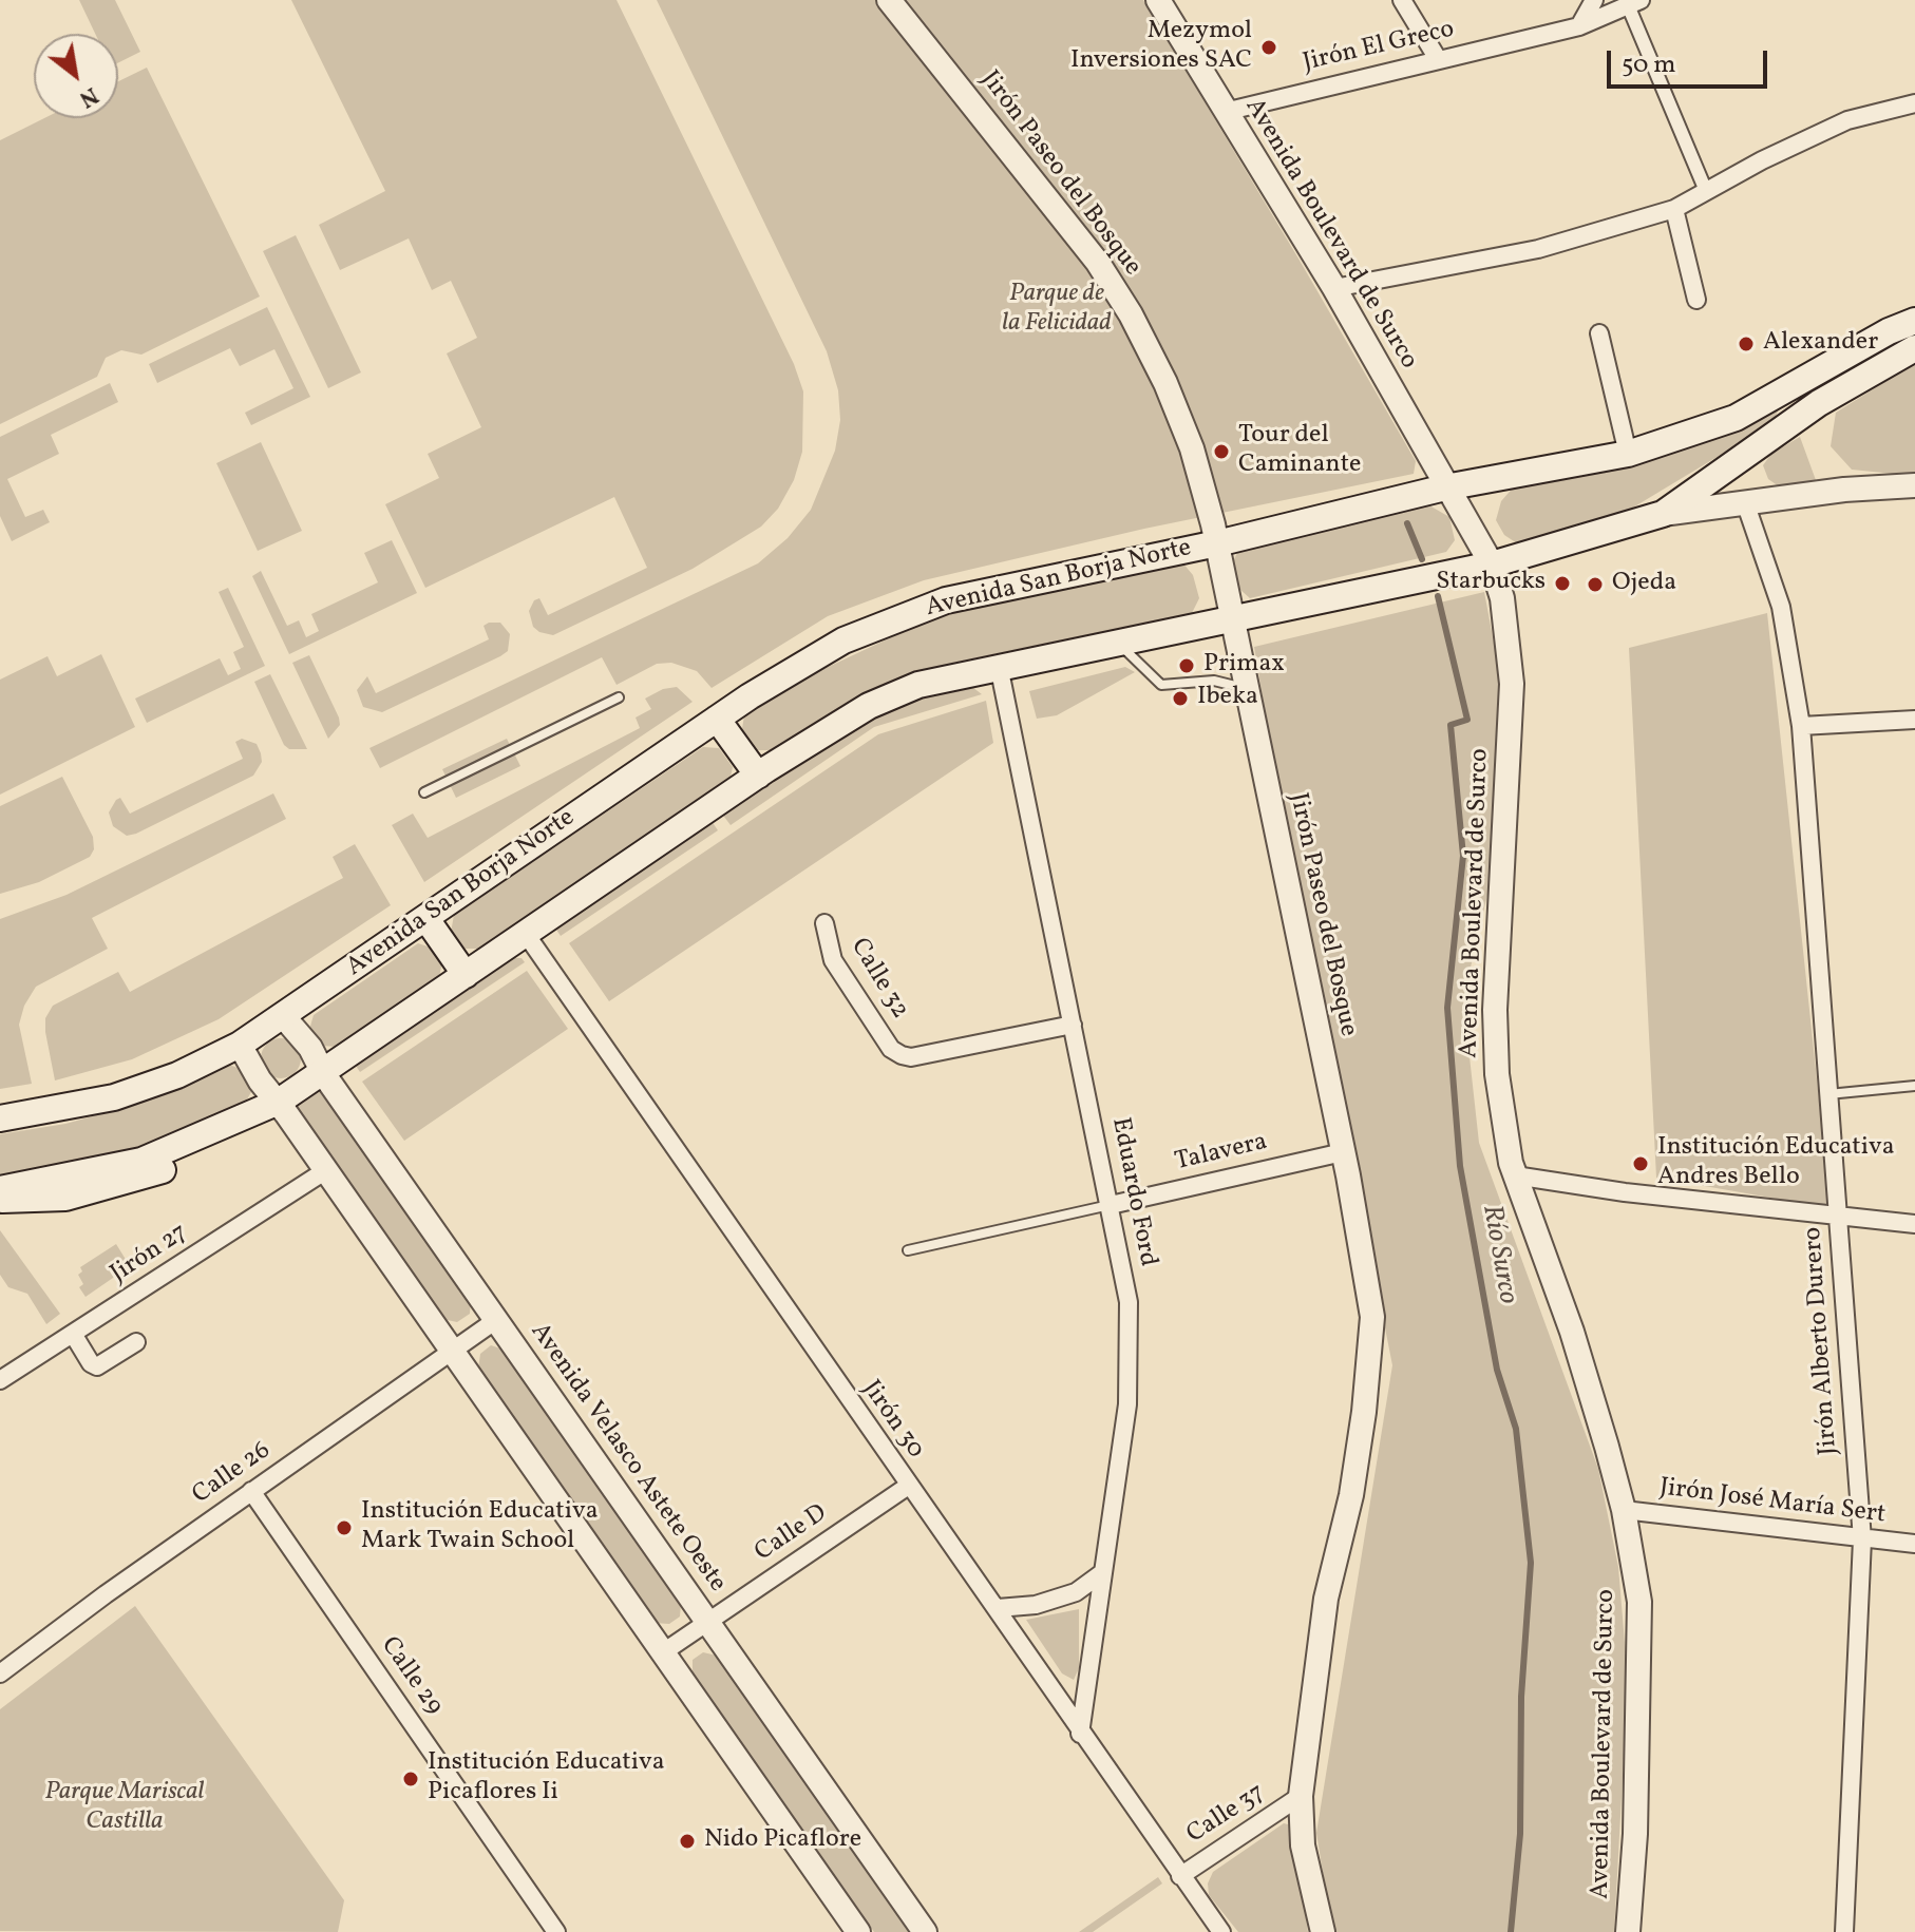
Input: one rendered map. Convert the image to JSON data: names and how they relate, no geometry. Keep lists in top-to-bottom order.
{
  "streets": {
    "main road": ["Avenida San Borja Norte"],
    "street": [
      "Jirón El Greco",
      "Jirón Paseo del Bosque",
      "Avenida Boulevard de Surco",
      "Calle 32",
      "Talavera",
      "Eduardo Ford",
      "Jirón 27",
      "Jirón Alberto Durero",
      "Jirón 30",
      "Avenida Velasco Astete Oeste",
      "Calle 26",
      "Jirón José María Sert",
      "Calle D",
      "Calle 29",
      "Calle 37"
    ]
  },
  "crossings": [
    ["Jirón El Greco", "Avenida Boulevard de Surco"],
    ["Jirón Paseo del Bosque", "Avenida San Borja Norte"],
    ["Jirón Paseo del Bosque", "Talavera"],
    ["Jirón Paseo del Bosque", "Calle 37"],
    ["Avenida Boulevard de Surco", "Avenida San Borja Norte"],
    ["Avenida Boulevard de Surco", "Jirón José María Sert"],
    ["Avenida San Borja Norte", "Avenida Velasco Astete Oeste"],
    ["Calle 32", "Eduardo Ford"],
    ["Talavera", "Eduardo Ford"],
    ["Eduardo Ford", "Jirón 30"],
    ["Jirón Alberto Durero", "Jirón José María Sert"],
    ["Jirón 30", "Calle D"],
    ["Jirón 30", "Calle 37"],
    ["Avenida Velasco Astete Oeste", "Calle 26"],
    ["Avenida Velasco Astete Oeste", "Calle D"],
    ["Calle 26", "Calle 29"]
  ],
  "water": ["Río Surco"],
  "parks": ["Parque de la Felicidad", "Parque Mariscal Castilla"],
  "places": [
    "Mezymol Inversiones SAC",
    "Alexander",
    "Tour del Caminante",
    "Starbucks",
    "Ojeda",
    "Primax",
    "Ibeka",
    "Institución Educativa Andres Bello",
    "Institución Educativa Mark Twain School",
    "Institución Educativa Picaflores Ii",
    "Nido Picaflore"
  ],
  "scale_bar": "50 m",
  "north": "bottom right"
}
